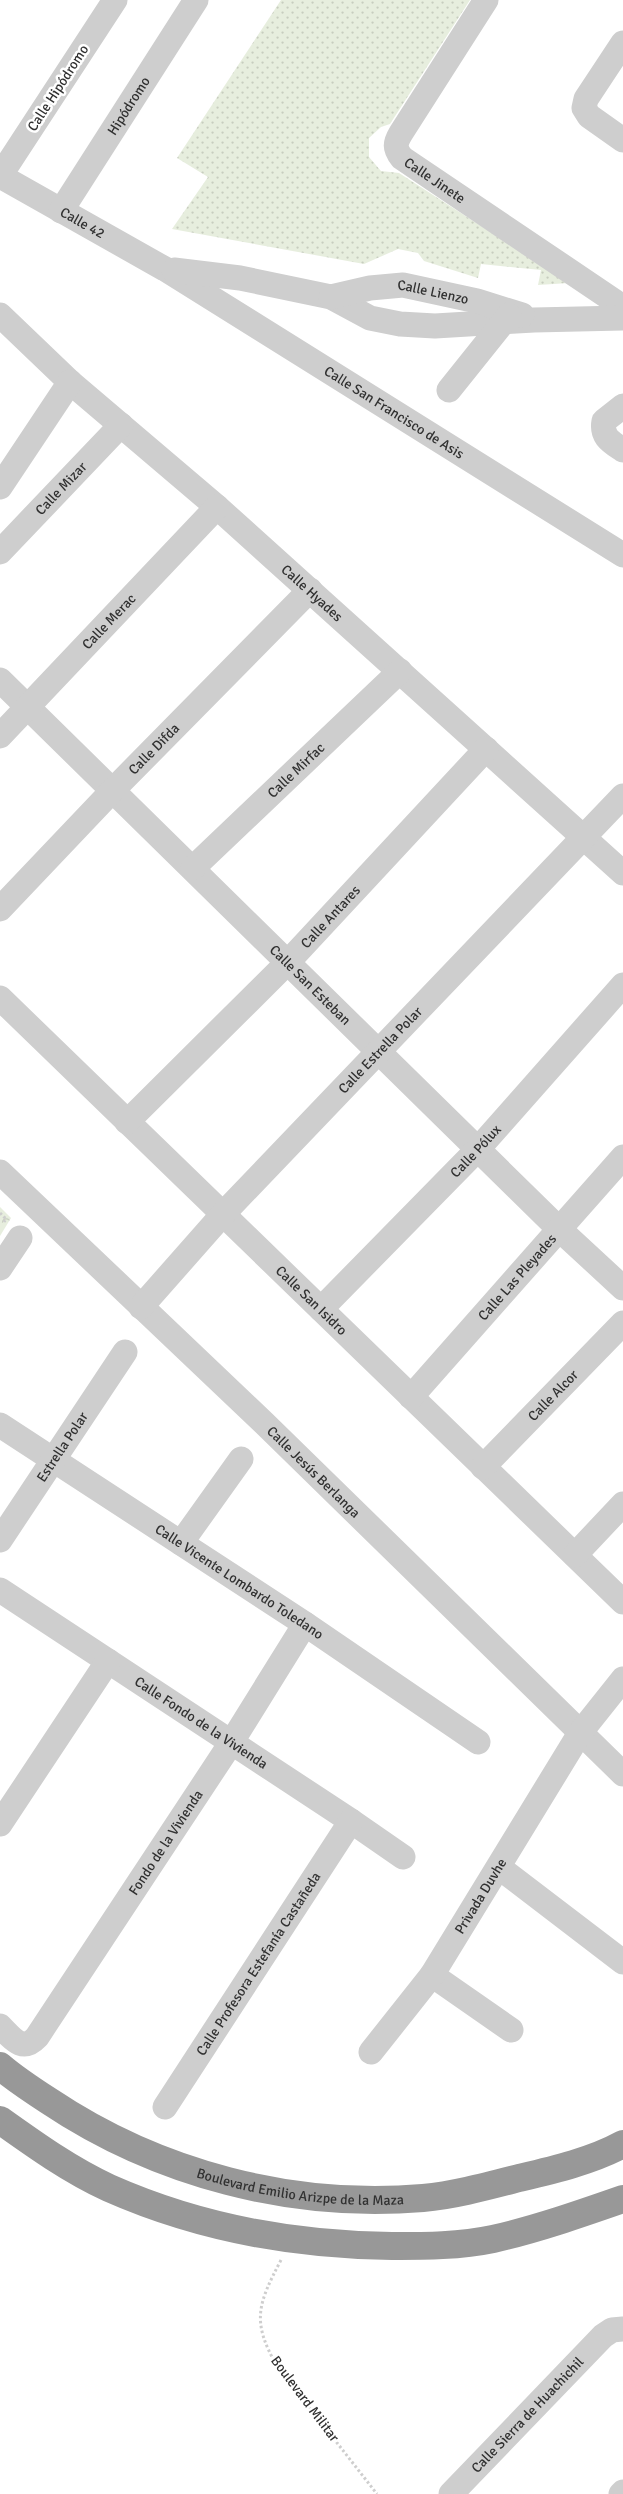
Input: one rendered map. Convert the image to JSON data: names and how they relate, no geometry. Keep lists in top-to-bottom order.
{
  "streets": {
    "highway": ["Boulevard Emilio Arizpe de la Maza"],
    "street": [
      "Calle Hipódromo",
      "Hipódromo",
      "Calle Jinete",
      "Calle 42",
      "Calle Lienzo",
      "Calle San Francisco de Asis",
      "Calle Mizar",
      "Calle Hyades",
      "Calle Merac",
      "Calle Difda",
      "Calle Mirfac",
      "Calle Antares",
      "Calle San Esteban",
      "Calle Estrella Polar",
      "Calle Pólux",
      "Calle Las Pleyades",
      "Calle San Isidro",
      "Calle Alcor",
      "Estrella Polar",
      "Calle Jesús Berlanga",
      "Calle Vicente Lombardo Toledano",
      "Calle Fondo de la Vivienda",
      "Fondo de la Vivienda",
      "Privada Duvhe",
      "Calle Profesora Estefanía Castañeda",
      "Calle Sierra de Huachichil"
    ],
    "path": ["Boulevard Militar"]
  },
  "crossings": [
    ["Calle Hipódromo", "Calle 42"],
    ["Hipódromo", "Calle 42"],
    ["Calle 42", "Calle Lienzo"],
    ["Calle 42", "Calle San Francisco de Asis"],
    ["Calle Lienzo", "Calle San Francisco de Asis"],
    ["Calle Mizar", "Calle Hyades"],
    ["Calle Hyades", "Calle Merac"],
    ["Calle Hyades", "Calle Difda"],
    ["Calle Hyades", "Calle Mirfac"],
    ["Calle Hyades", "Calle Antares"],
    ["Calle Hyades", "Calle Estrella Polar"],
    ["Calle Merac", "Calle San Esteban"],
    ["Calle Difda", "Calle San Esteban"],
    ["Calle Mirfac", "Calle San Esteban"],
    ["Calle Antares", "Calle San Esteban"],
    ["Calle Antares", "Calle San Isidro"],
    ["Calle San Esteban", "Calle Estrella Polar"],
    ["Calle San Esteban", "Calle Pólux"],
    ["Calle San Esteban", "Calle Las Pleyades"],
    ["Calle Estrella Polar", "Calle San Isidro"],
    ["Calle Estrella Polar", "Calle Jesús Berlanga"],
    ["Calle Pólux", "Calle San Isidro"],
    ["Calle Las Pleyades", "Calle San Isidro"],
    ["Calle San Isidro", "Calle Alcor"],
    ["Estrella Polar", "Calle Vicente Lombardo Toledano"],
    ["Calle Jesús Berlanga", "Privada Duvhe"],
    ["Calle Vicente Lombardo Toledano", "Fondo de la Vivienda"],
    ["Calle Fondo de la Vivienda", "Fondo de la Vivienda"],
    ["Calle Fondo de la Vivienda", "Calle Profesora Estefanía Castañeda"]
  ]
}
